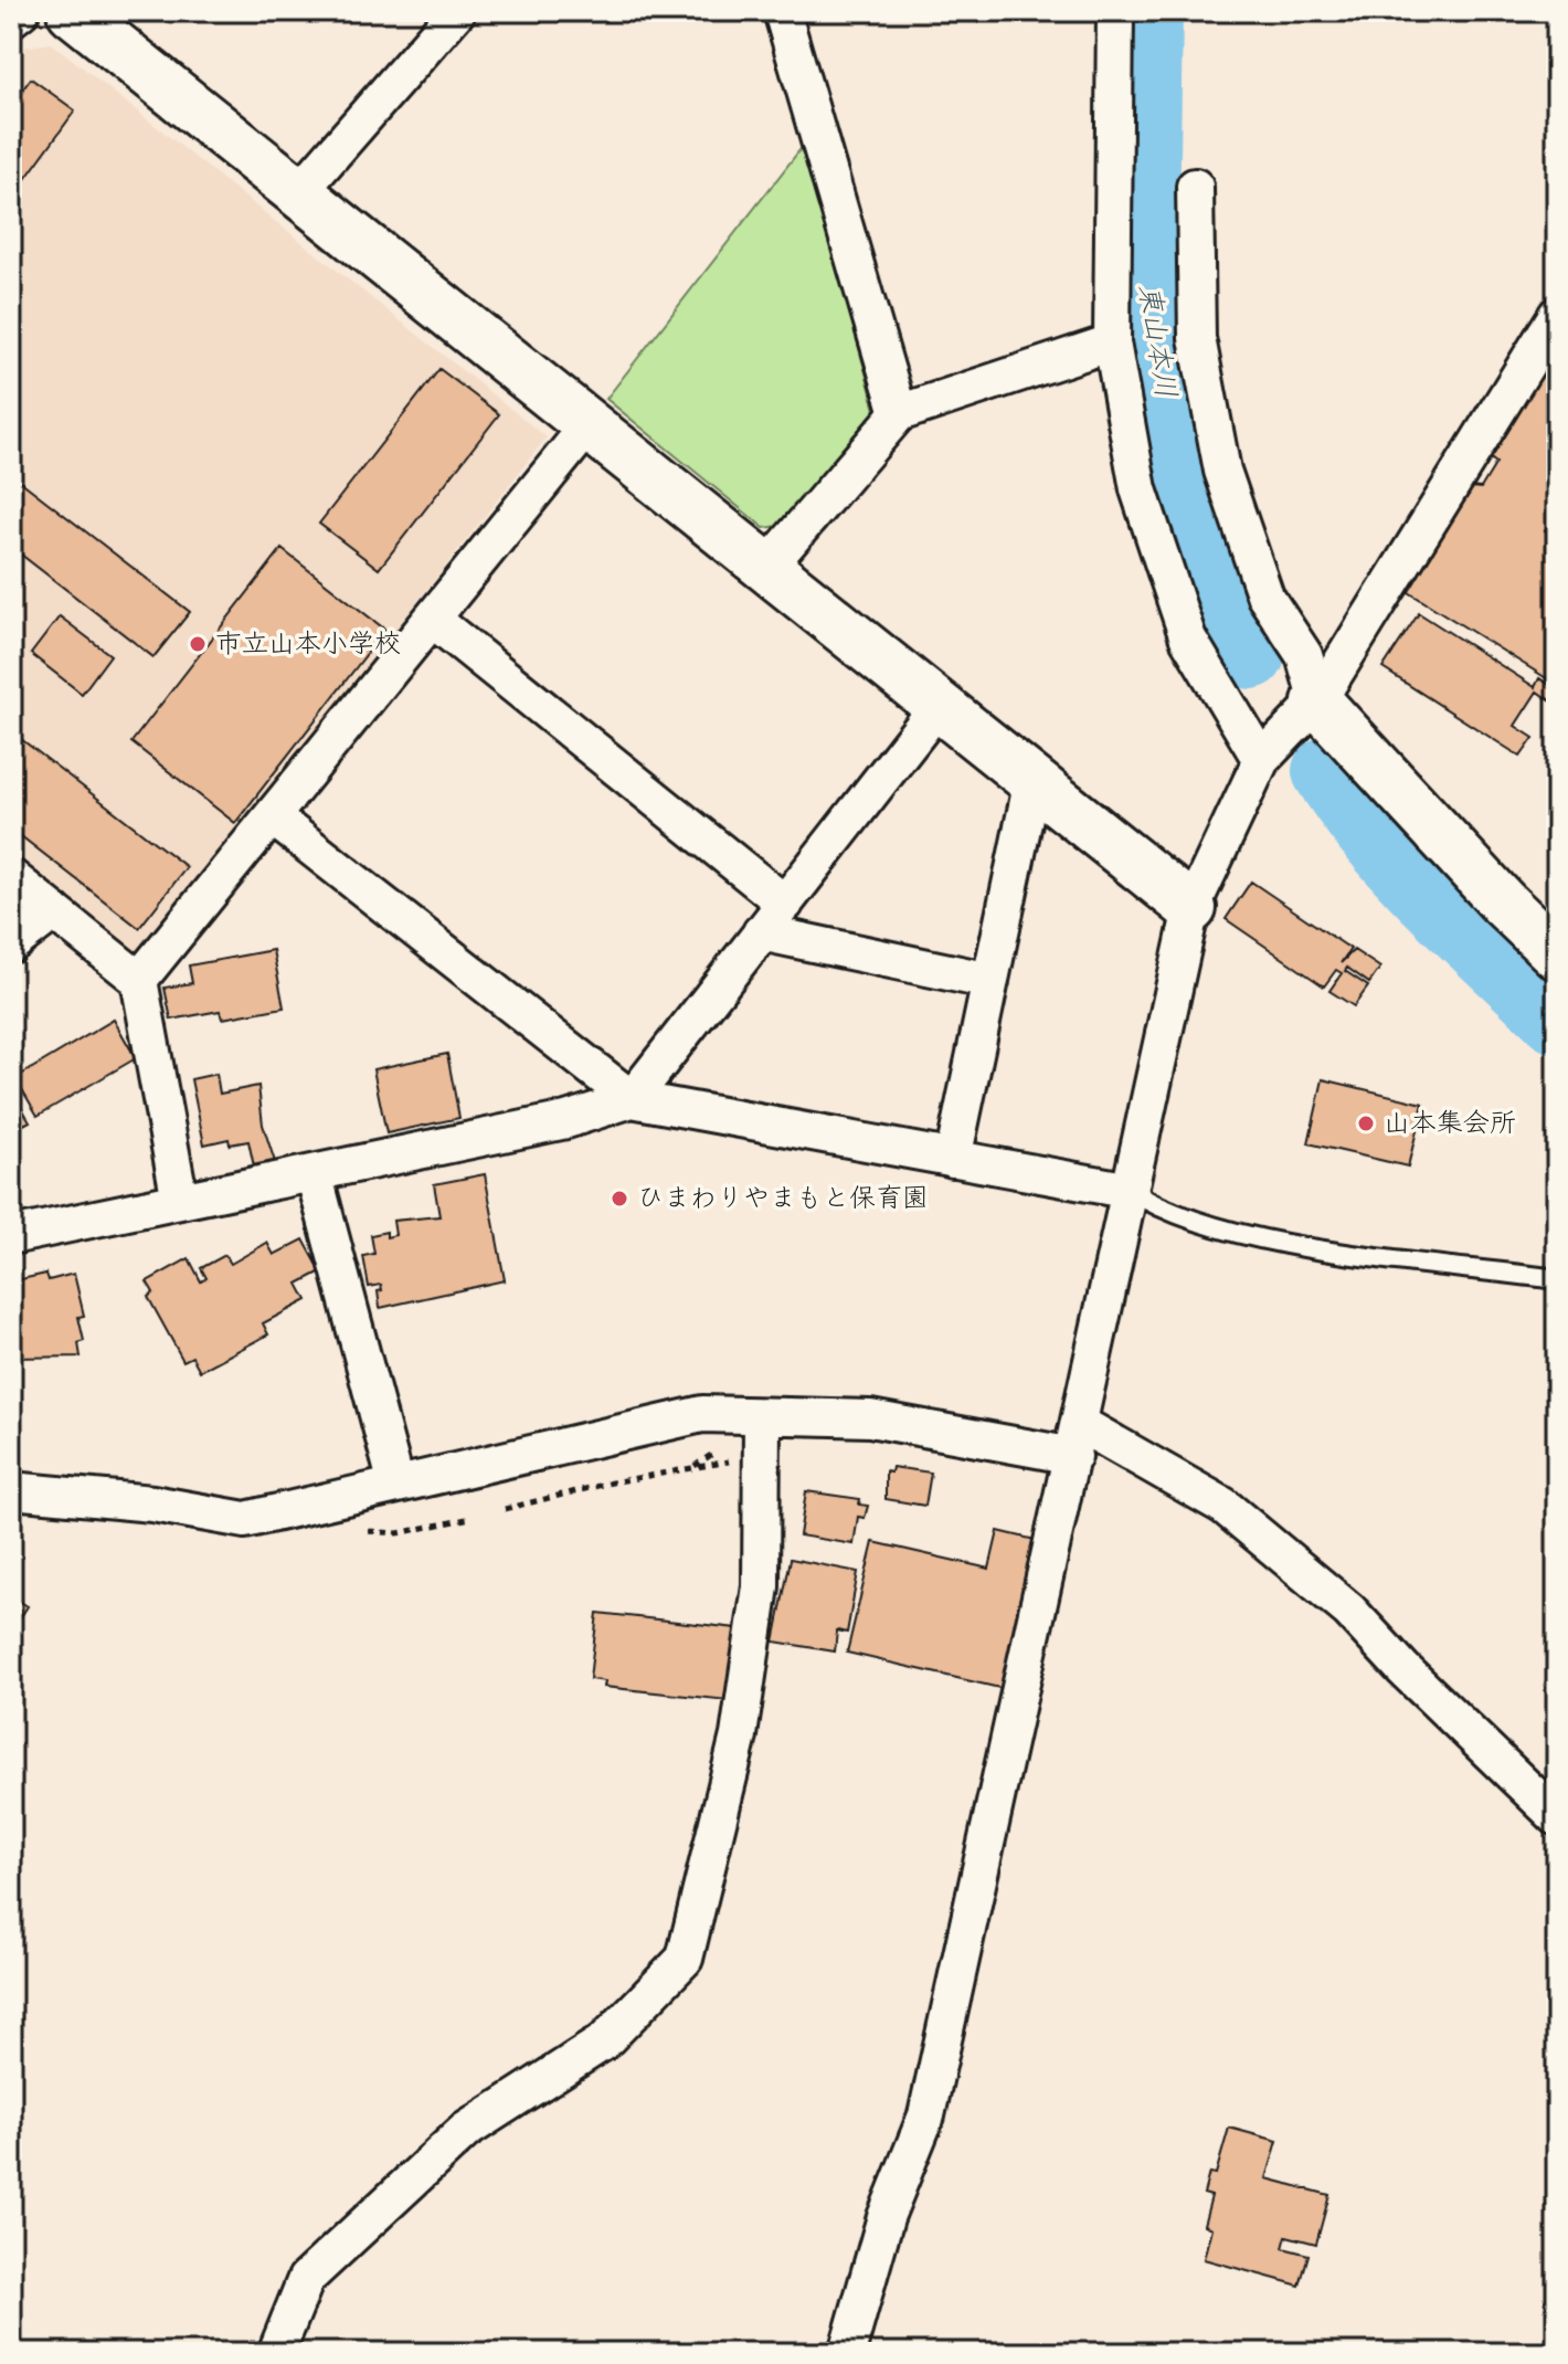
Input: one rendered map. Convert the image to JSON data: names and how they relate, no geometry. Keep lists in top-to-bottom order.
{
  "water": ["東山本川"],
  "places": ["市立山本小学校", "山本集会所", "ひまわりやまもと保育園"]
}
